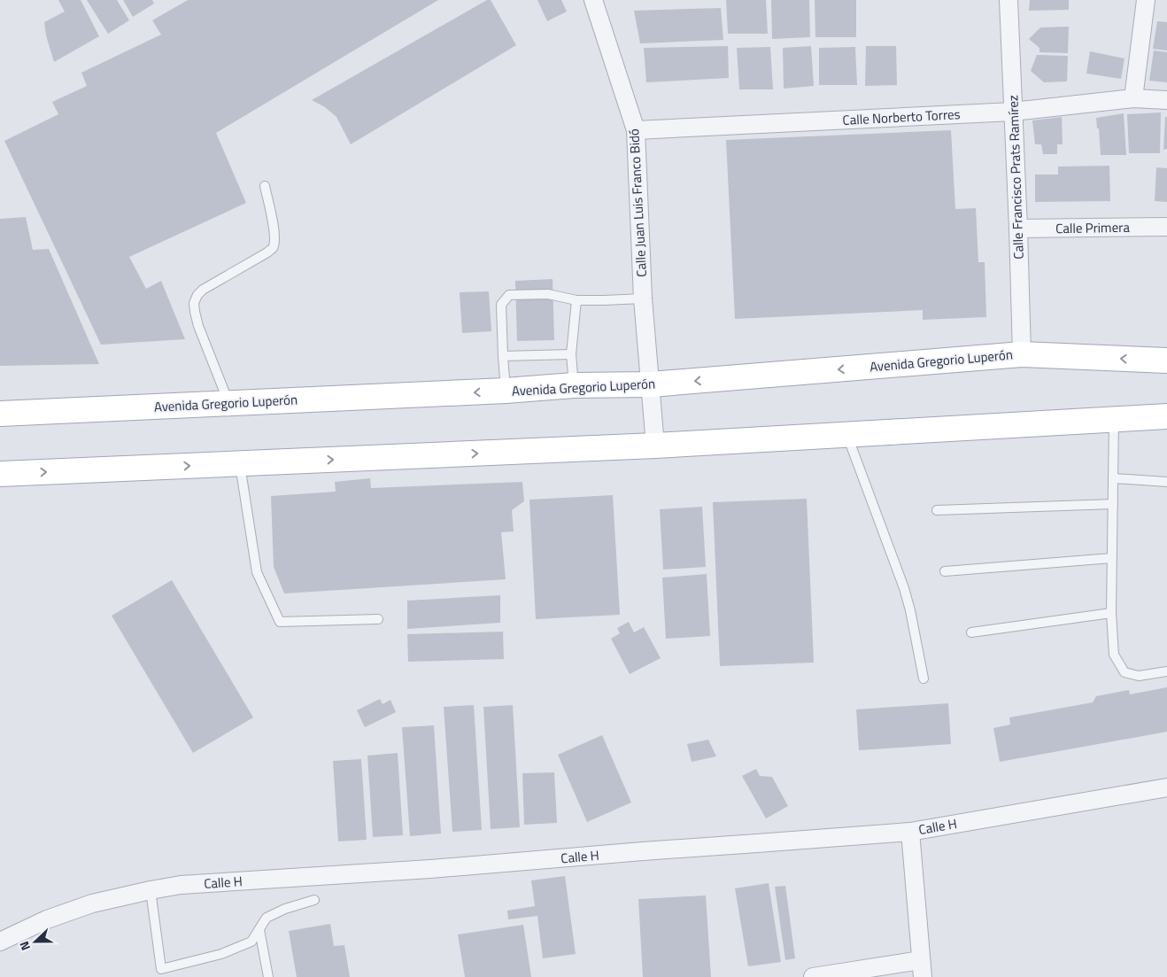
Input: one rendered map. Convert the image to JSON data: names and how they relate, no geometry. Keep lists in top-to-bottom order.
{
  "streets": {
    "main road": ["Avenida Gregorio Luperón"],
    "street": [
      "Calle Norberto Torres",
      "Calle Francisco Prats Ramírez",
      "Calle Juan Luis Franco Bidó",
      "Calle Primera",
      "Calle H"
    ]
  },
  "crossings": [
    ["Calle Norberto Torres", "Calle Francisco Prats Ramírez"],
    ["Calle Norberto Torres", "Calle Juan Luis Franco Bidó"],
    ["Calle Francisco Prats Ramírez", "Calle Primera"],
    ["Calle Francisco Prats Ramírez", "Avenida Gregorio Luperón"],
    ["Calle Juan Luis Franco Bidó", "Avenida Gregorio Luperón"]
  ],
  "north": "left"
}
